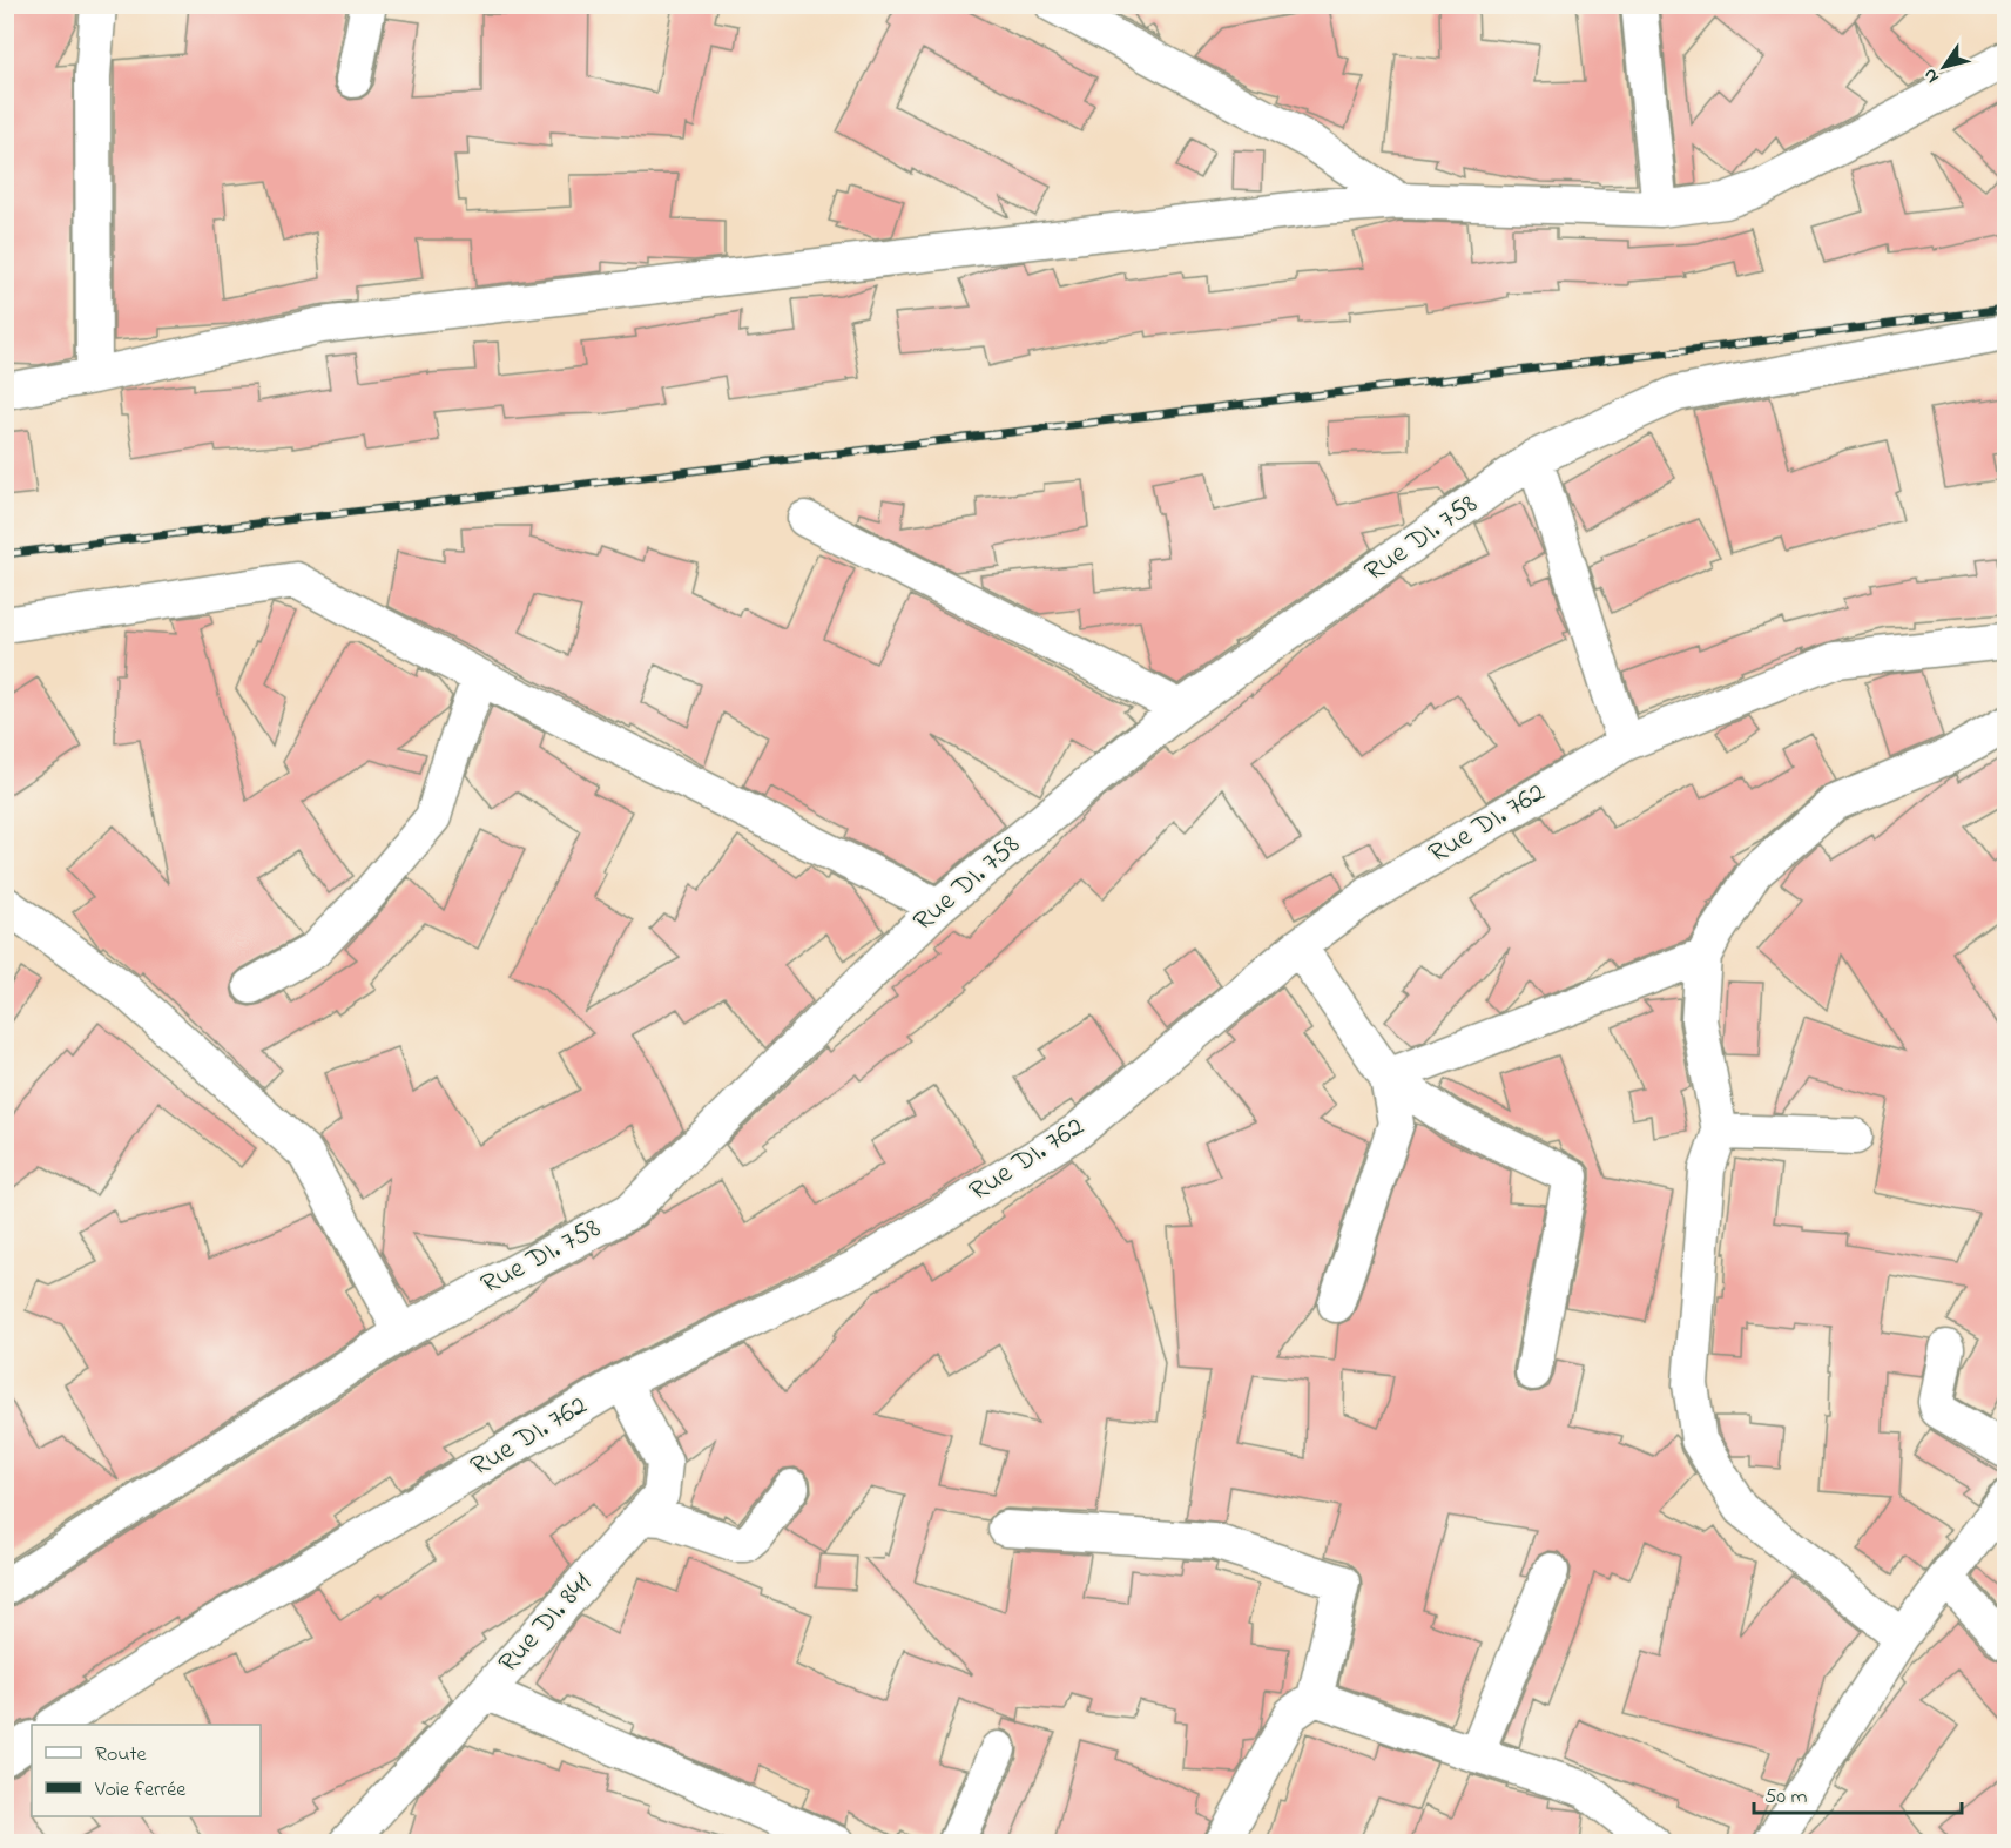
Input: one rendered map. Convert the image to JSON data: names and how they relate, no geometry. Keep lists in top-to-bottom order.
{
  "streets": {
    "street": ["Rue DI. 758", "Rue DI. 762", "Rue DI. 841"]
  },
  "crossings": [
    ["Rue DI. 762", "Rue DI. 841"]
  ],
  "legend": ["Route", "Voie ferrée"],
  "scale_bar": "50 m",
  "north": "bottom left"
}
